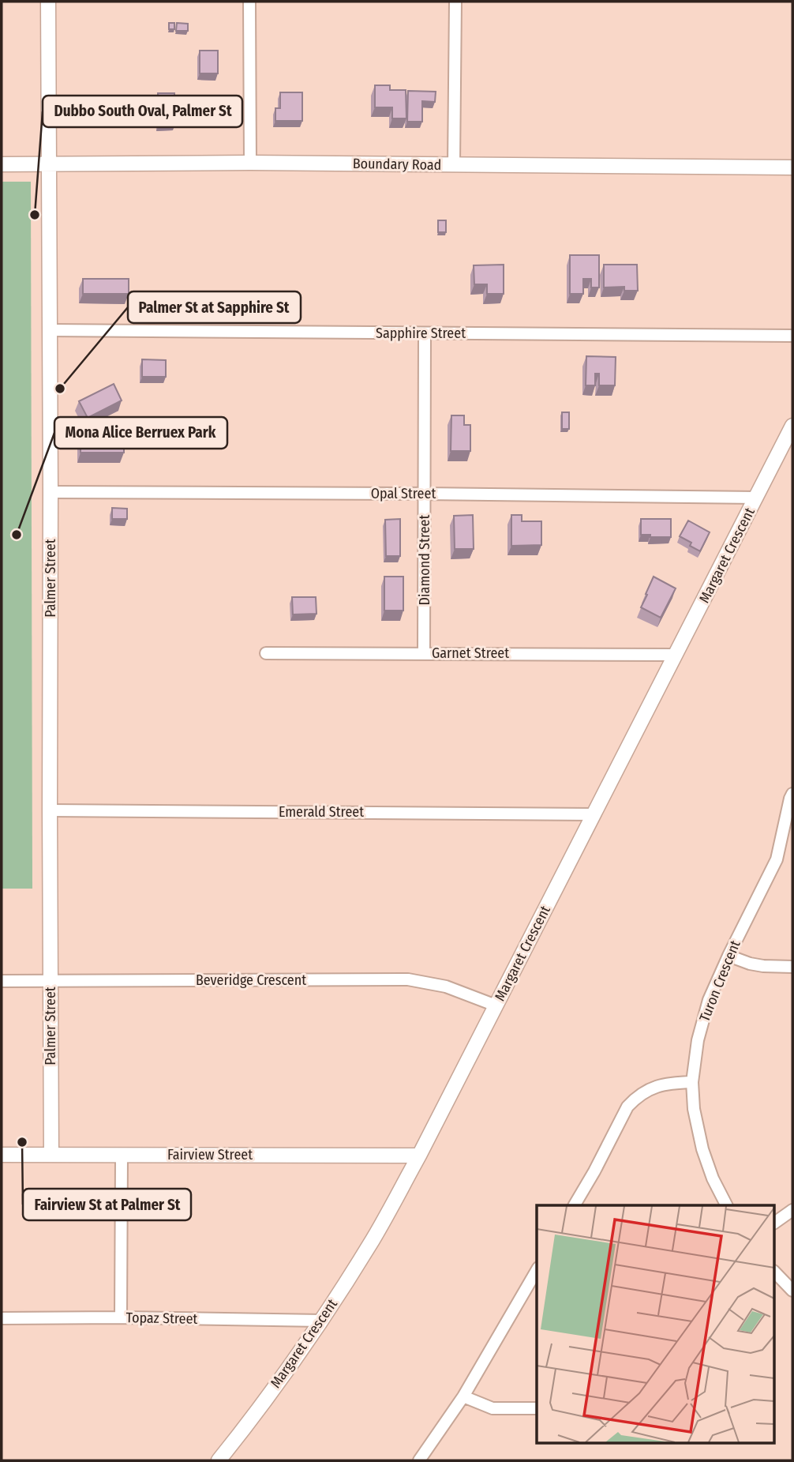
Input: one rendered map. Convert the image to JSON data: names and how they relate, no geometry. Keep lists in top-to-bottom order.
{
  "streets": {
    "street": [
      "Boundary Road",
      "Sapphire Street",
      "Opal Street",
      "Margaret Crescent",
      "Diamond Street",
      "Palmer Street",
      "Garnet Street",
      "Emerald Street",
      "Beveridge Crescent",
      "Turon Crescent",
      "Fairview Street",
      "Topaz Street"
    ]
  },
  "crossings": [
    ["Boundary Road", "Palmer Street"],
    ["Sapphire Street", "Diamond Street"],
    ["Sapphire Street", "Palmer Street"],
    ["Opal Street", "Margaret Crescent"],
    ["Opal Street", "Diamond Street"],
    ["Opal Street", "Palmer Street"],
    ["Margaret Crescent", "Garnet Street"],
    ["Margaret Crescent", "Emerald Street"],
    ["Margaret Crescent", "Beveridge Crescent"],
    ["Margaret Crescent", "Fairview Street"],
    ["Margaret Crescent", "Topaz Street"],
    ["Diamond Street", "Garnet Street"],
    ["Palmer Street", "Emerald Street"],
    ["Palmer Street", "Beveridge Crescent"],
    ["Palmer Street", "Fairview Street"]
  ],
  "places": [
    "Dubbo South Oval, Palmer St",
    "Palmer St at Sapphire St",
    "Mona Alice Berruex Park",
    "Fairview St at Palmer St"
  ]
}
